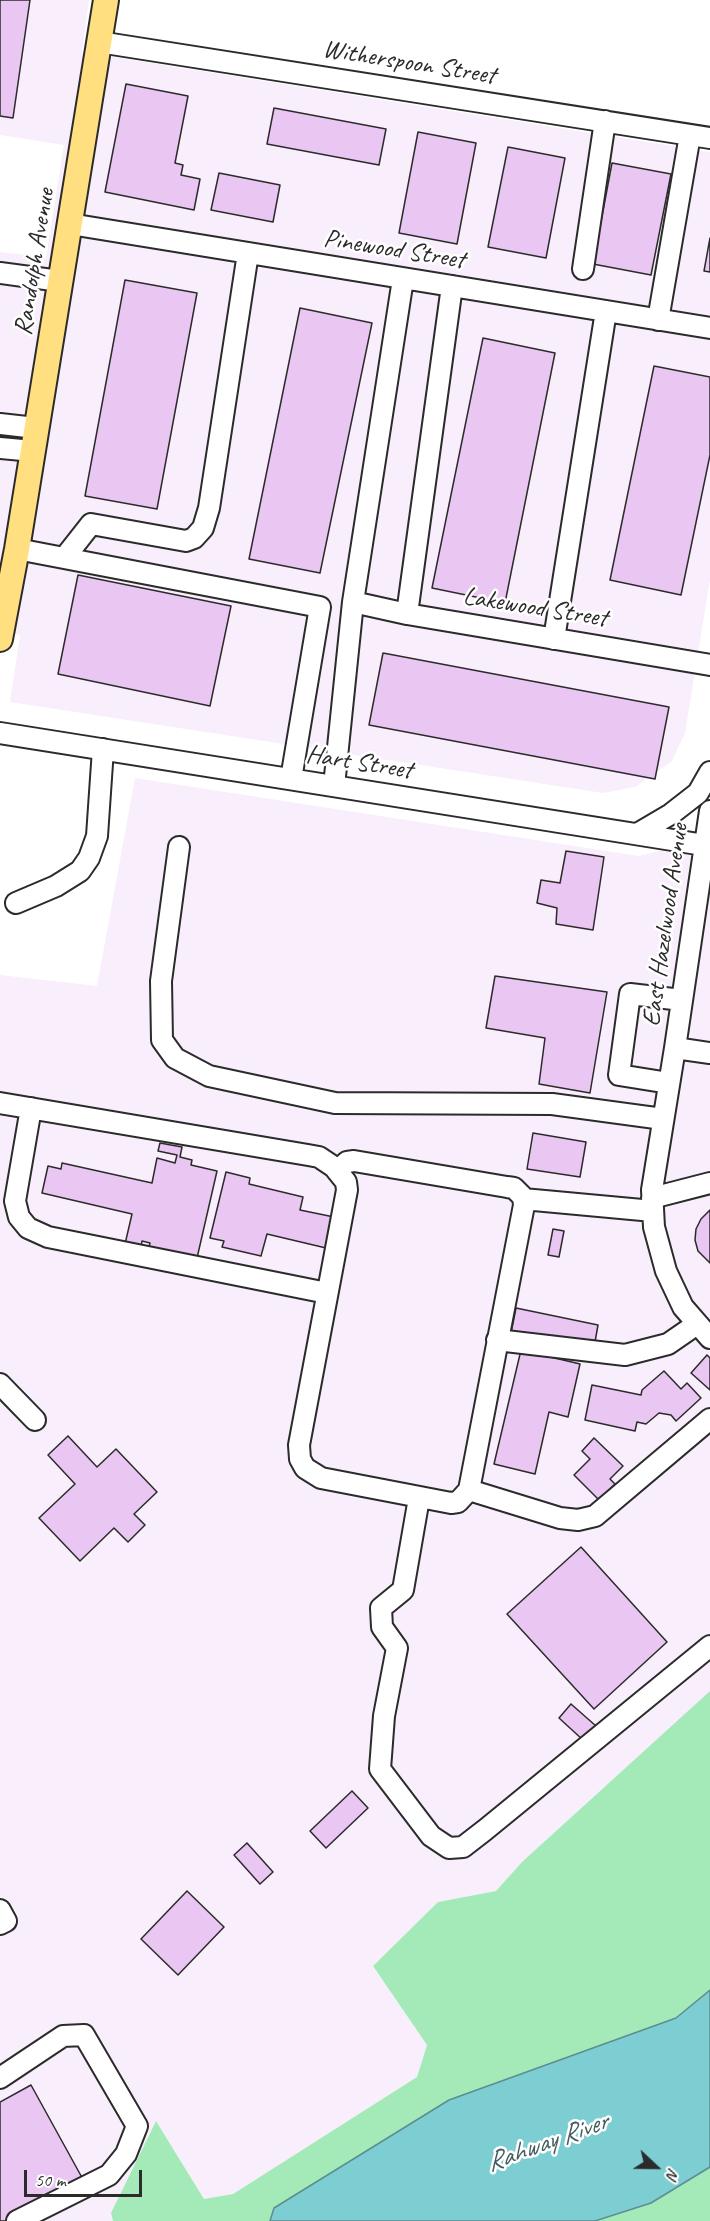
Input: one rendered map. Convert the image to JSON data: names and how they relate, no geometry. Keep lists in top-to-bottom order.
{
  "streets": {
    "main road": ["Randolph Avenue"],
    "street": [
      "Witherspoon Street",
      "Pinewood Street",
      "Lakewood Street",
      "Hart Street",
      "East Hazelwood Avenue"
    ]
  },
  "crossings": [
    ["Witherspoon Street", "Randolph Avenue"],
    ["Pinewood Street", "Randolph Avenue"],
    ["Hart Street", "East Hazelwood Avenue"]
  ],
  "water": ["Rahway River"],
  "scale_bar": "50 m",
  "north": "right"
}
